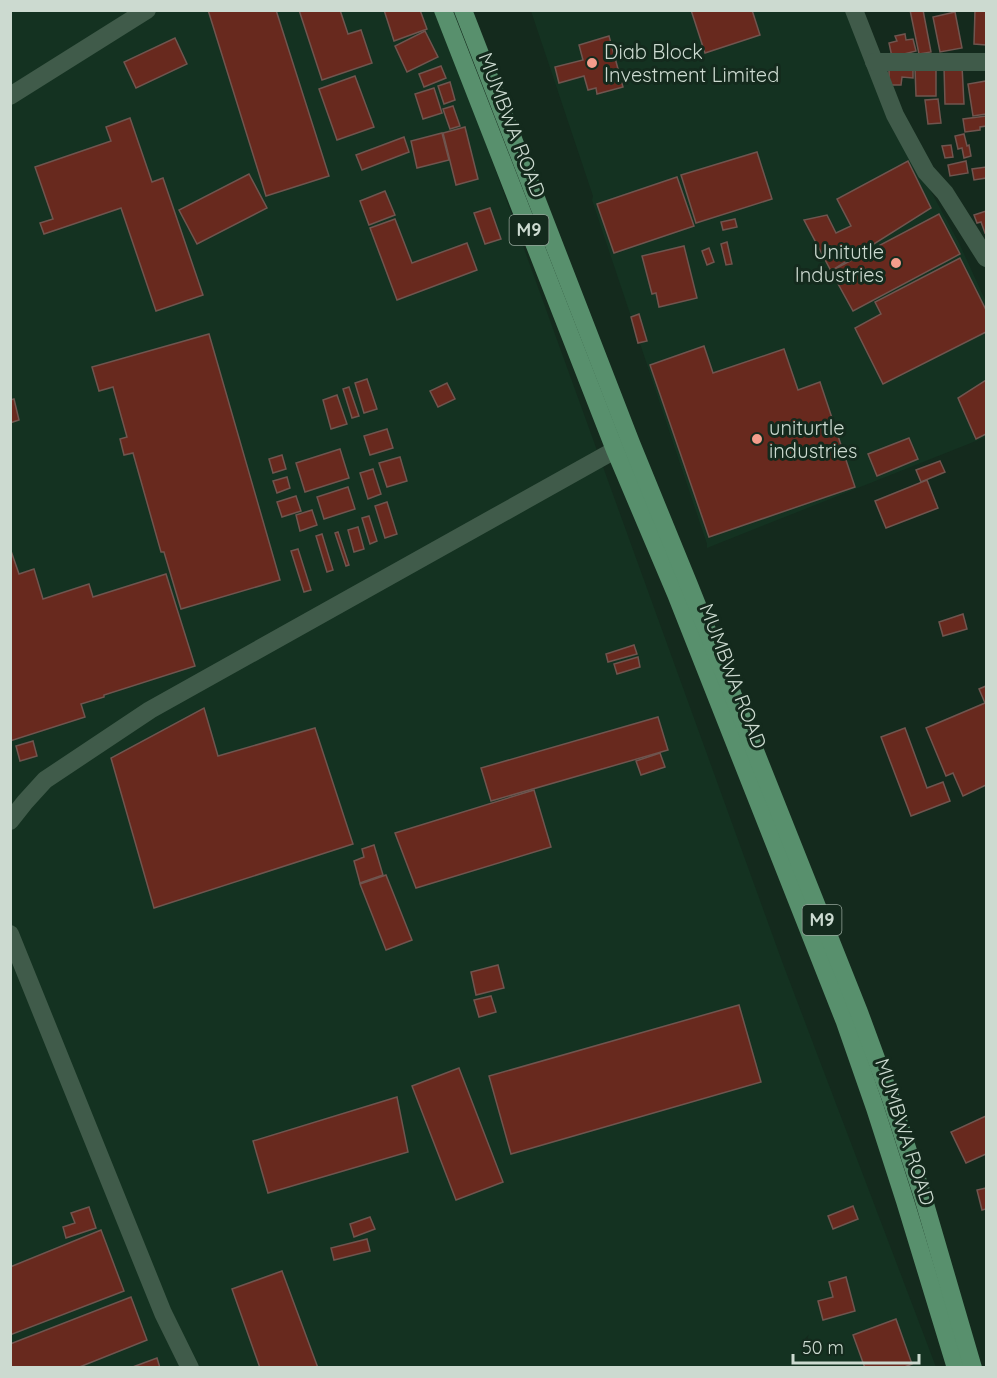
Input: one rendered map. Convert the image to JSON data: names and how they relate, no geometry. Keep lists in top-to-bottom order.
{
  "streets": {
    "main road": ["MUMBWA ROAD", "M9"]
  },
  "places": ["Diab Block Investment Limited", "Unitutle Industries", "uniturtle industries"],
  "scale_bar": "50 m"
}
